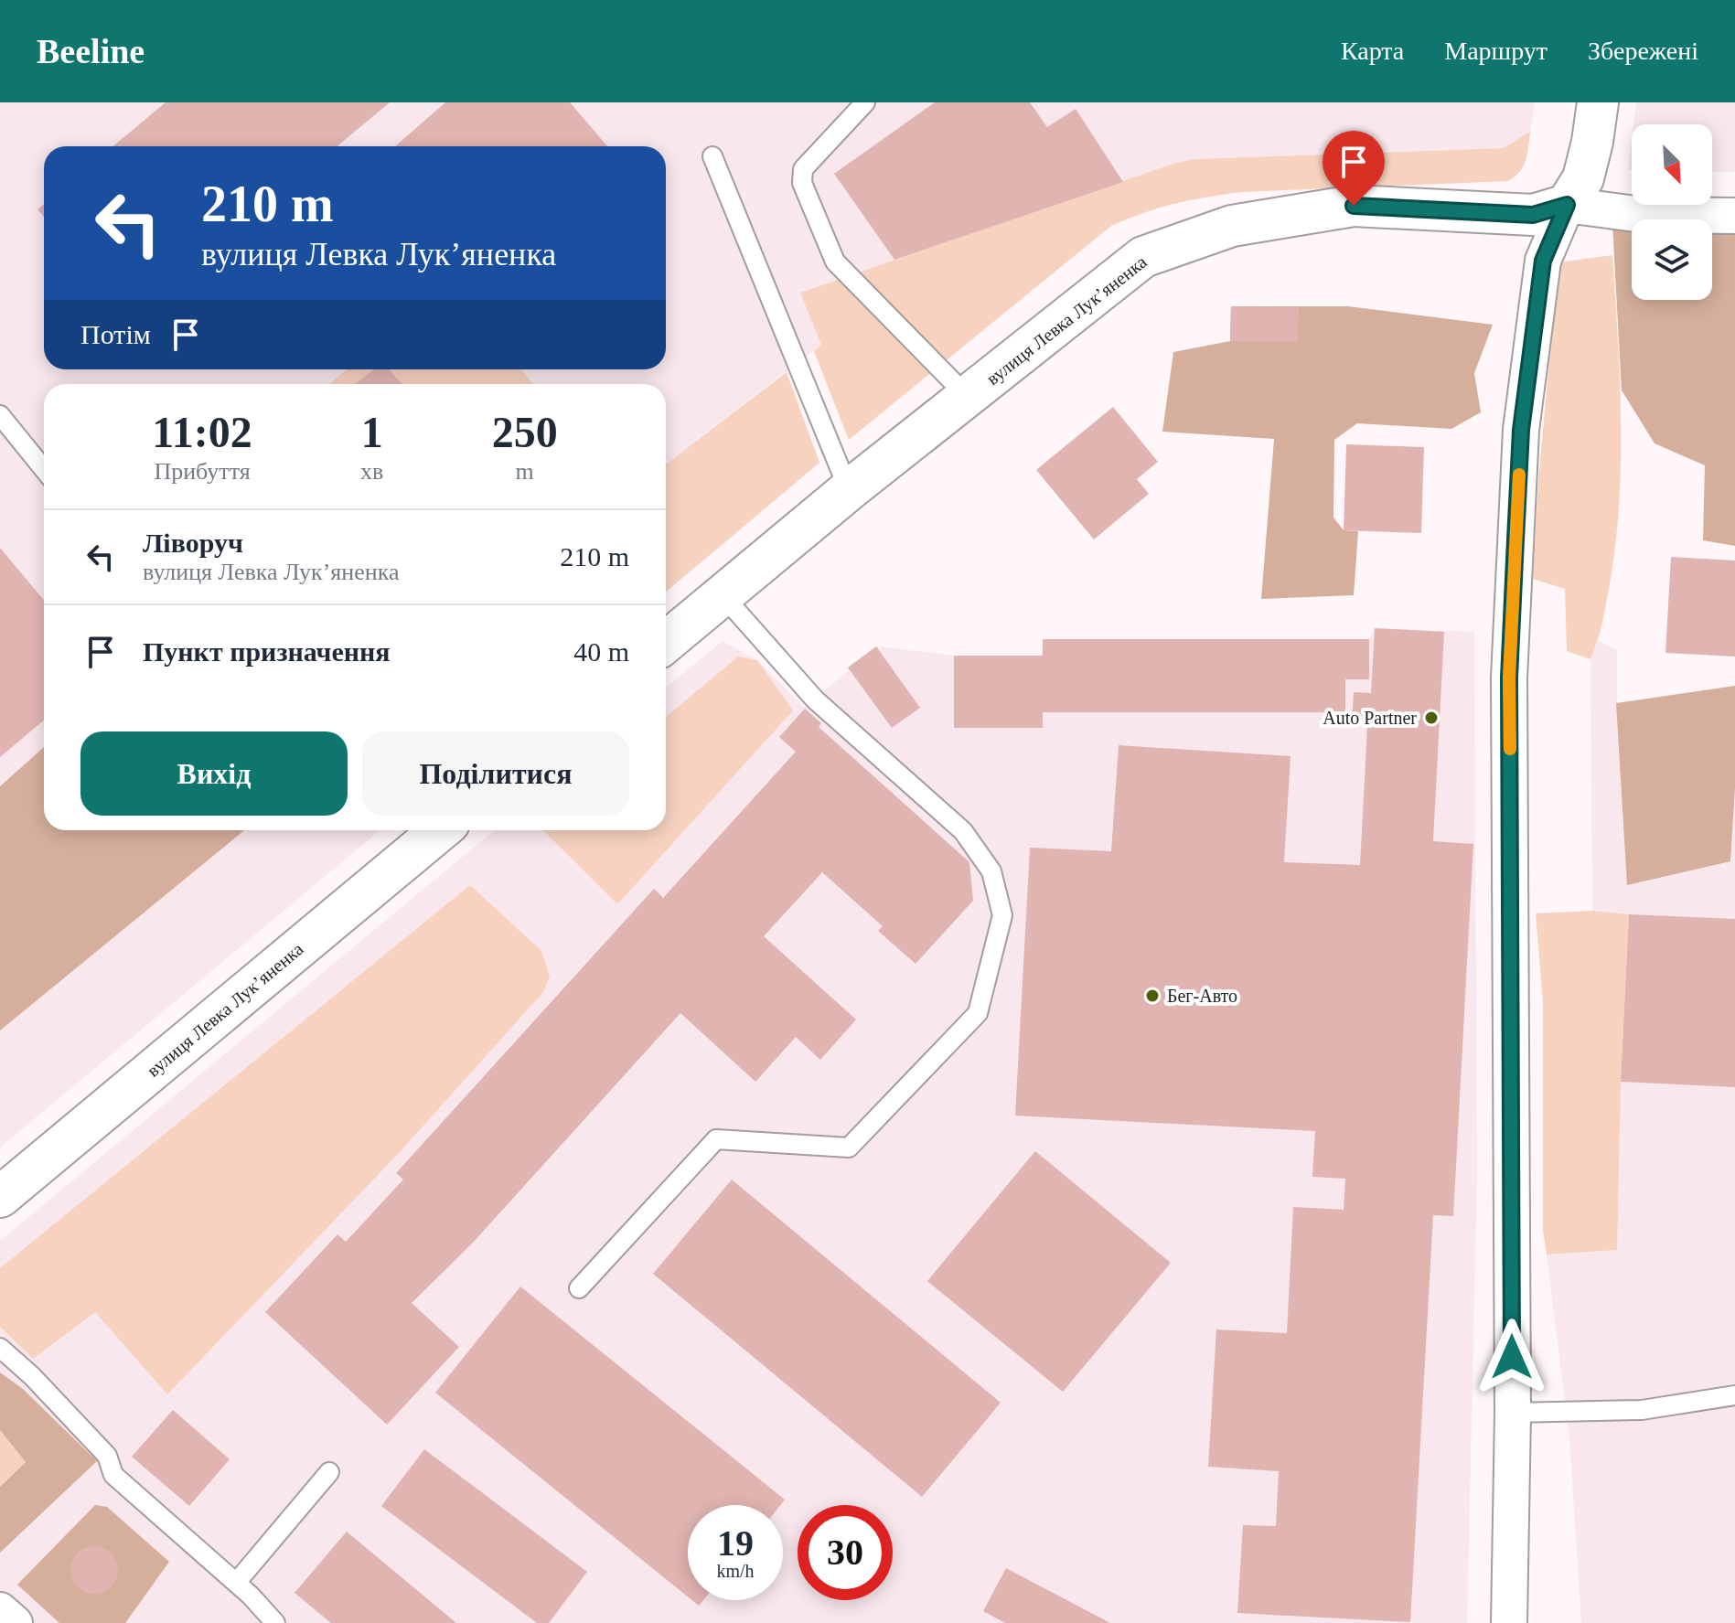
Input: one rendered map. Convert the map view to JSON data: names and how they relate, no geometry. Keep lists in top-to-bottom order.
{
  "streets": {
    "main road": ["вулиця Левка Лукʼяненка"]
  },
  "places": ["Auto Partner", "Бег-Авто"],
  "north": "bottom right",
  "page": {
    "header": "Beeline",
    "nav": ["Карта", "Маршрут", "Збережені"],
    "turn": ["210 m", "вулиця Левка Лукʼяненка"],
    "then": "Потім",
    "eta": [
      "11:02",
      "Прибуття",
      "1",
      "хв",
      "250",
      "m"
    ],
    "list": [
      {
        "name": "Ліворуч",
        "note": "вулиця Левка Лукʼяненка",
        "value": "210 m"
      },
      {
        "name": "Пункт призначення",
        "value": "40 m"
      }
    ],
    "buttons": ["Вихід", "Поділитися"],
    "speed": "19 km/h",
    "limit": "30"
  }
}
